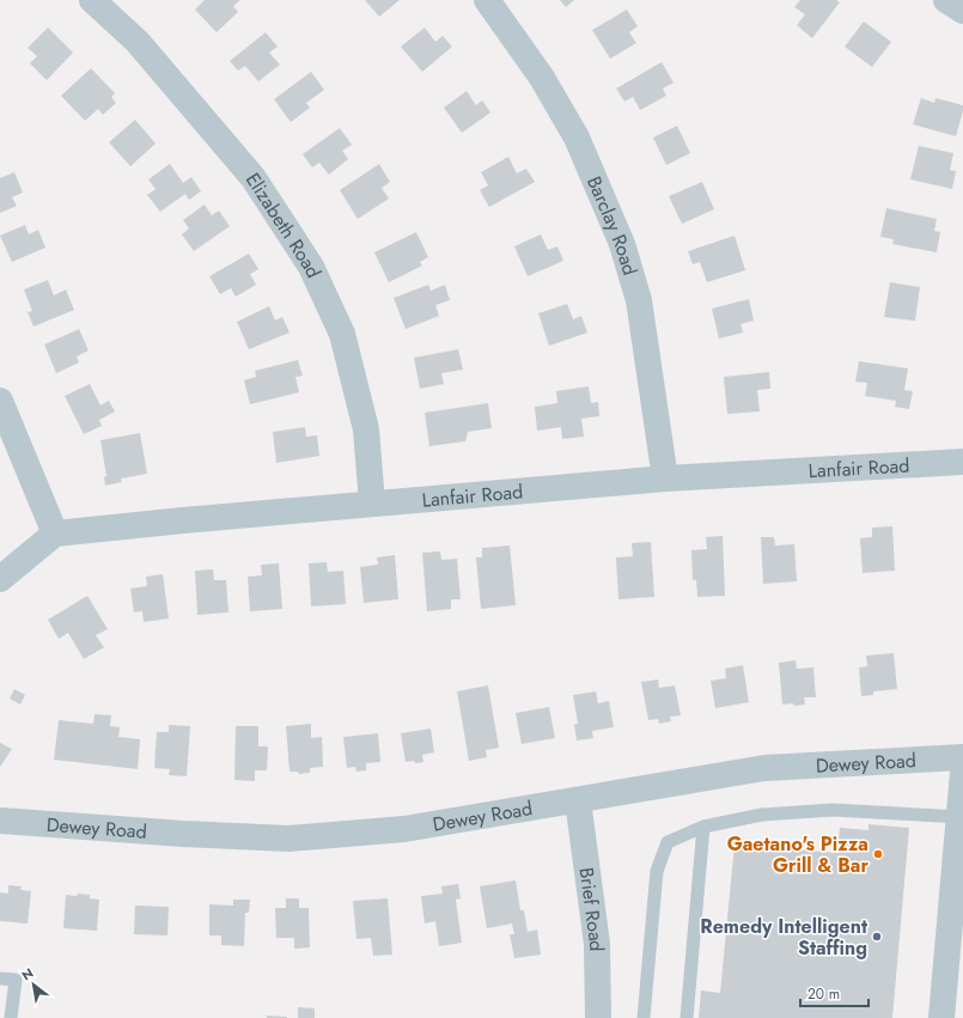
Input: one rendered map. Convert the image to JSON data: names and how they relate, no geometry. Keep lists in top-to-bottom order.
{
  "streets": {
    "street": [
      "Elizabeth Road",
      "Barclay Road",
      "Lanfair Road",
      "Dewey Road",
      "Brief Road"
    ]
  },
  "crossings": [
    ["Elizabeth Road", "Lanfair Road"],
    ["Barclay Road", "Lanfair Road"],
    ["Dewey Road", "Brief Road"]
  ],
  "places": ["Gaetano's Pizza Grill & Bar", "Remedy Intelligent Staffing"],
  "scale_bar": "20 m",
  "north": "top left"
}
